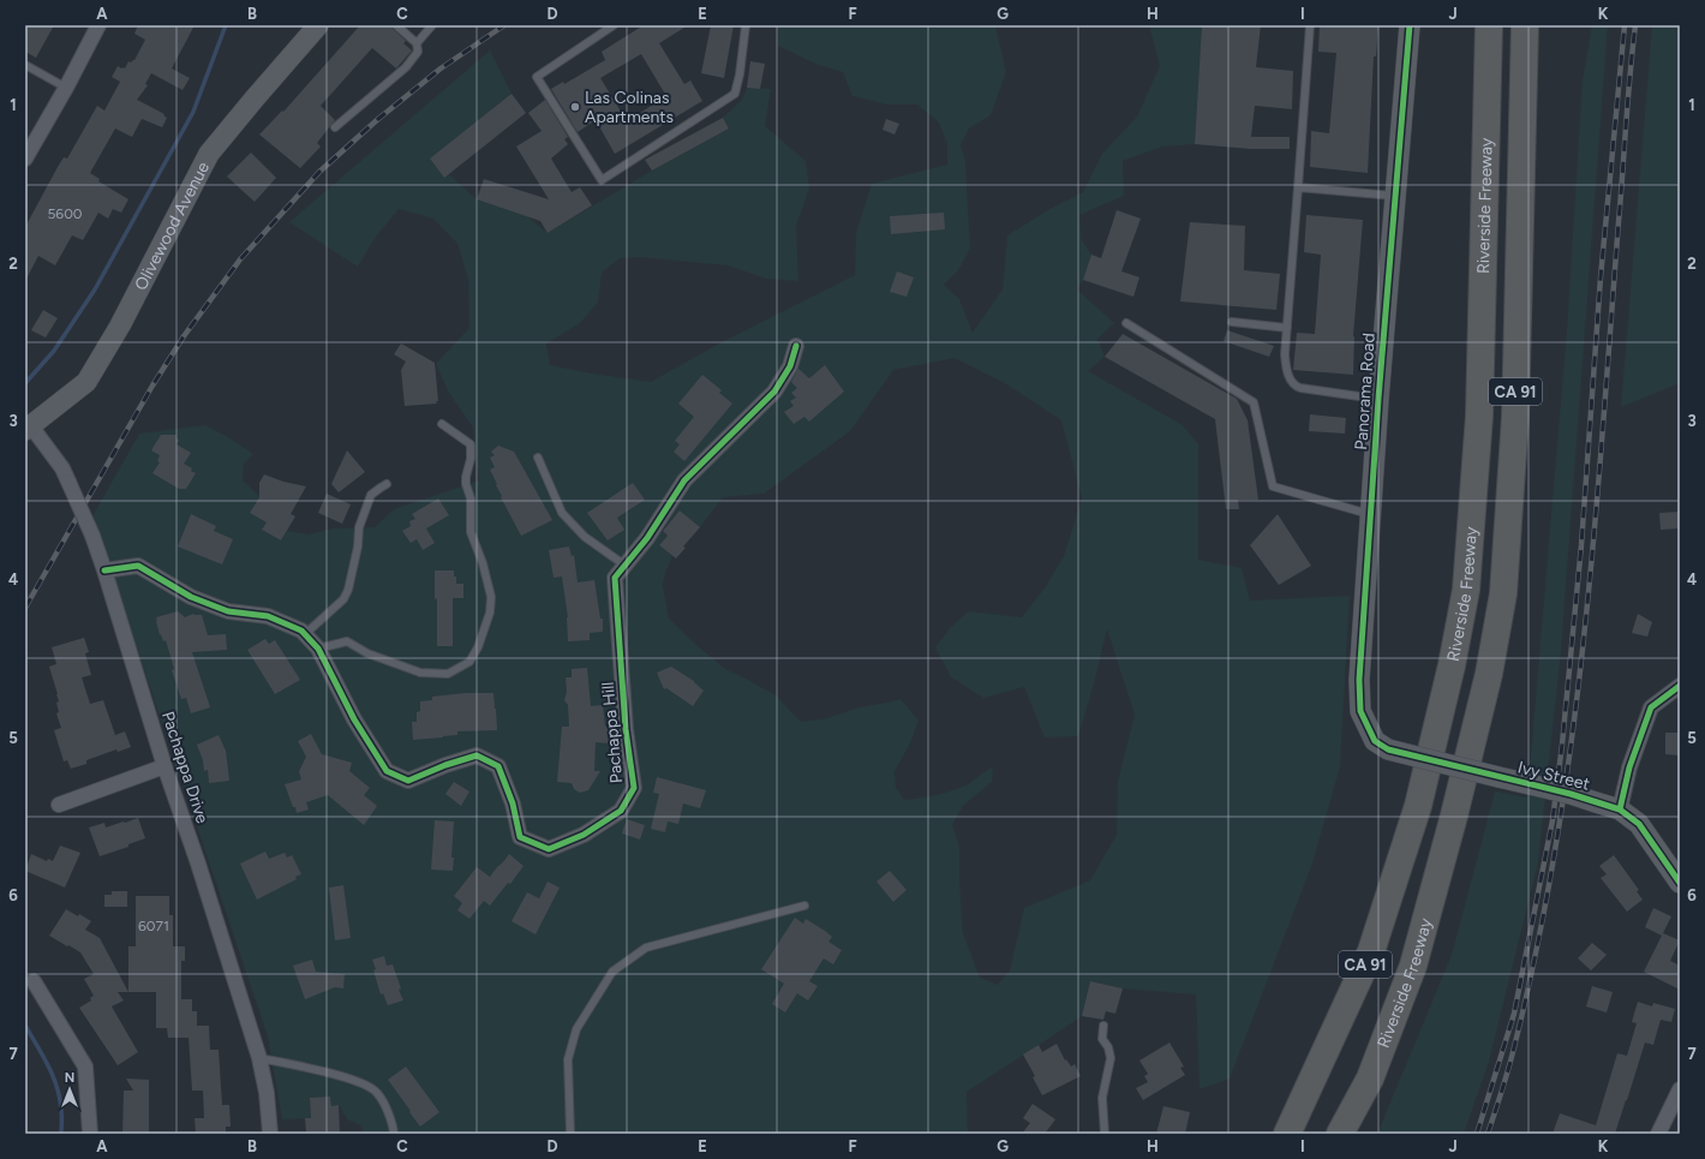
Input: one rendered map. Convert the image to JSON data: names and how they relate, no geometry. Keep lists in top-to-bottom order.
{
  "streets": {
    "highway": ["Riverside Freeway", "CA 91"],
    "street": [
      "Olivewood Avenue",
      "Panorama Road",
      "Pachappa Hill",
      "Pachappa Drive",
      "Ivy Street"
    ]
  },
  "crossings": [
    ["Olivewood Avenue", "Pachappa Drive"],
    ["Panorama Road", "Ivy Street"],
    ["Pachappa Hill", "Pachappa Drive"]
  ],
  "places": ["Las Colinas Apartments"],
  "house_numbers": ["5600", "6071"],
  "north": "top",
  "grid": {
    "columns": [
      "A",
      "B",
      "C",
      "D",
      "E",
      "F",
      "G",
      "H",
      "I",
      "J",
      "K"
    ],
    "rows": [
      "1",
      "2",
      "3",
      "4",
      "5",
      "6",
      "7"
    ]
  }
}
